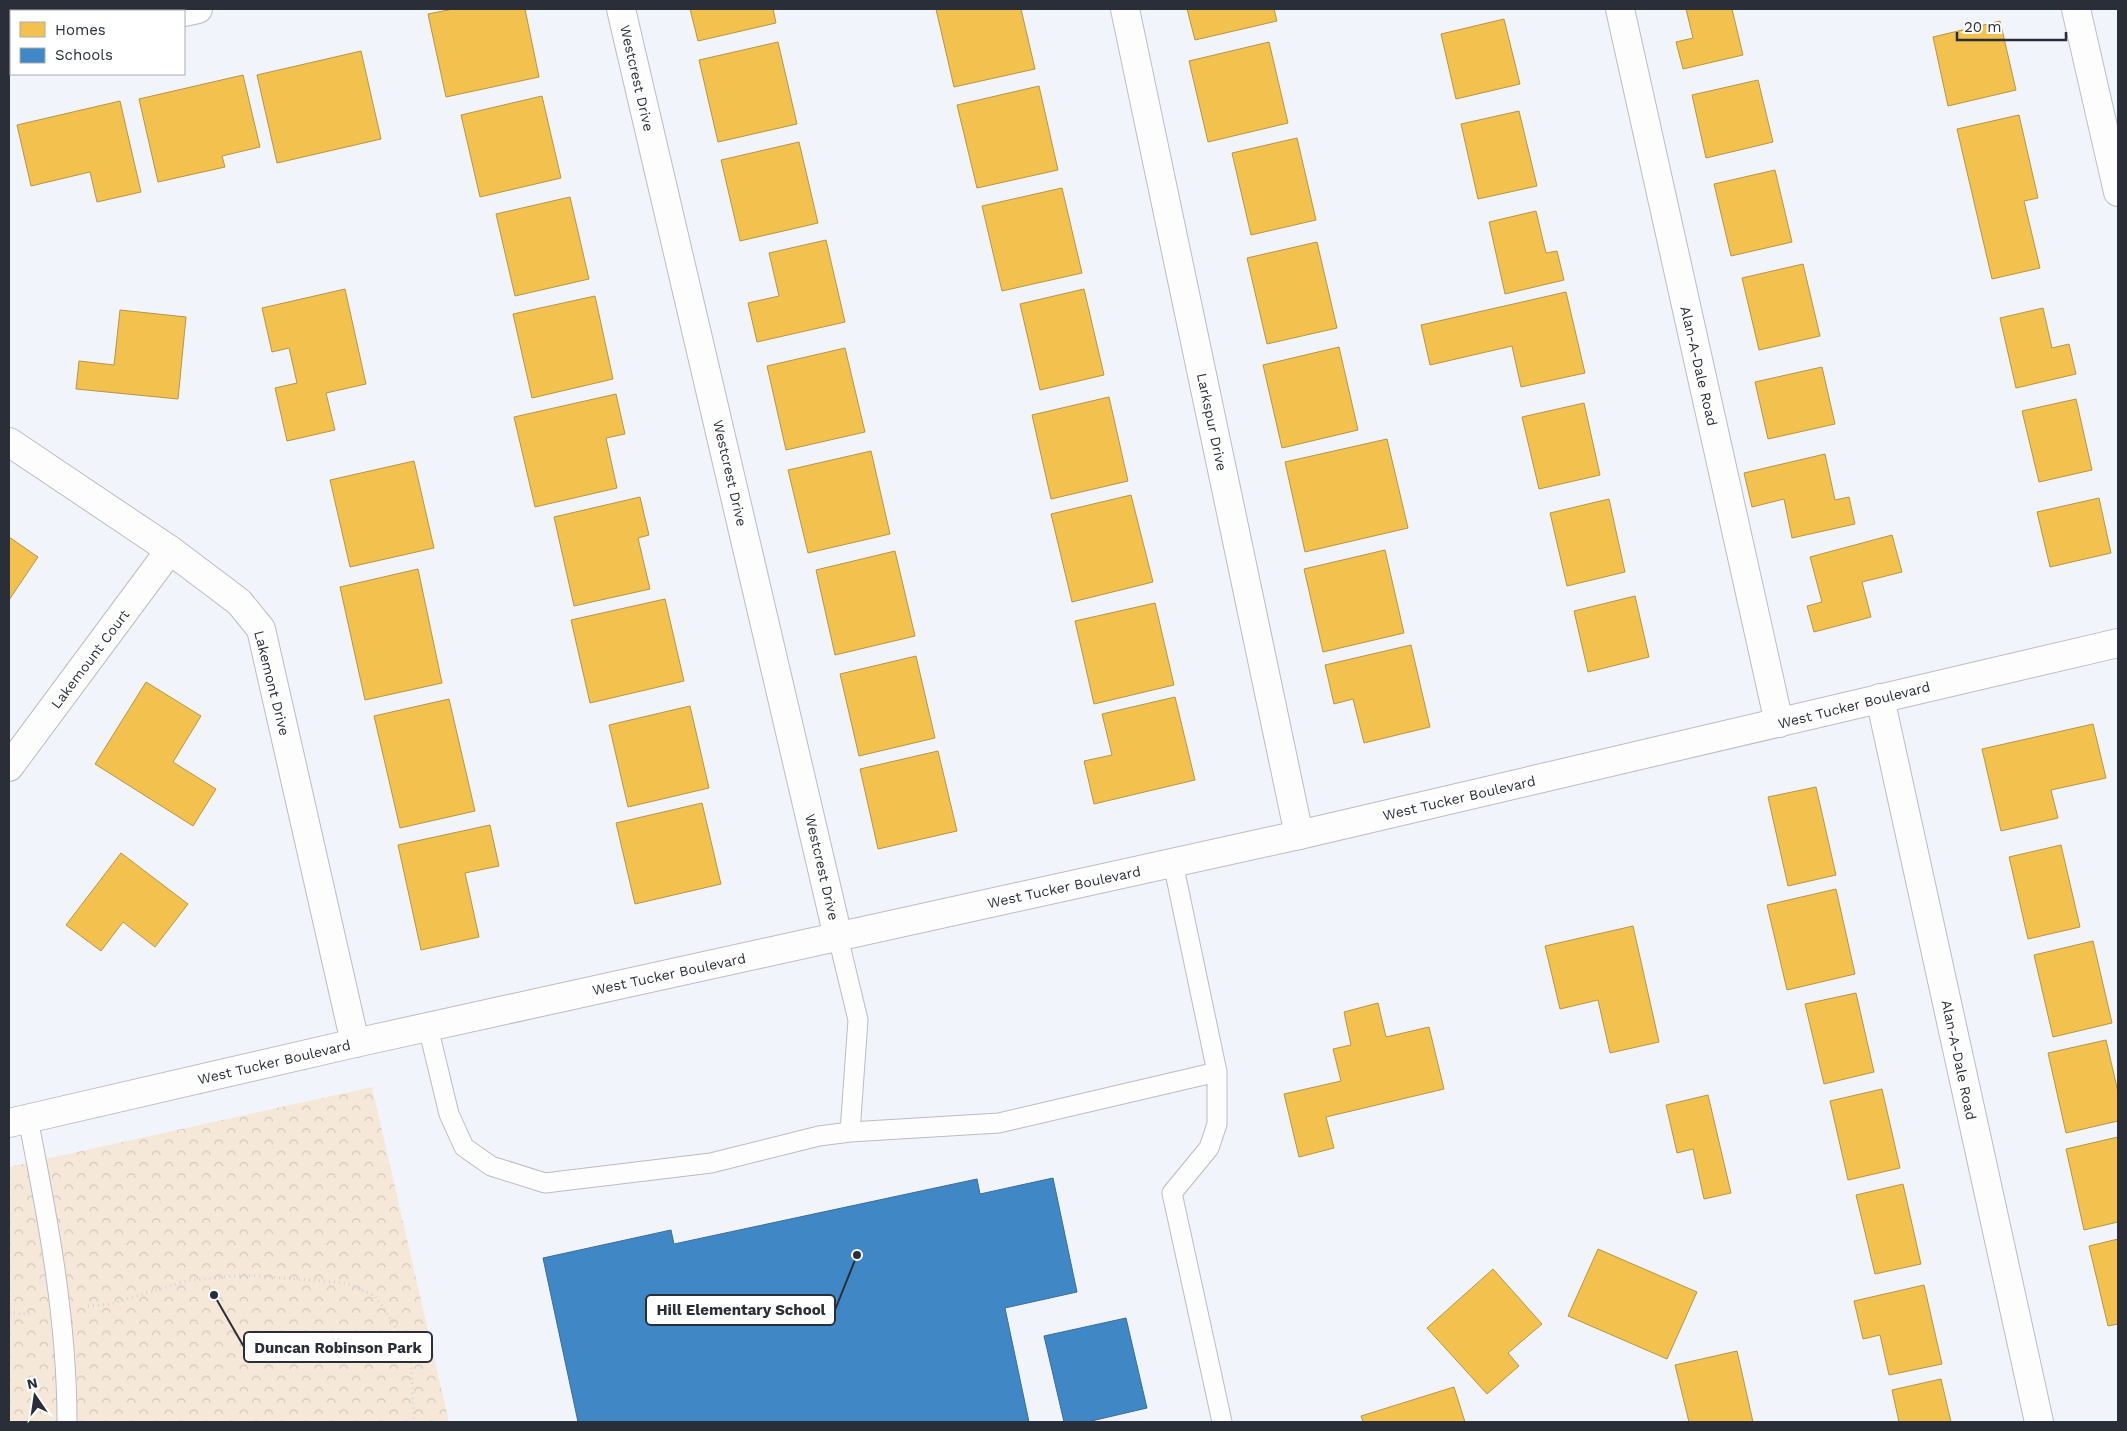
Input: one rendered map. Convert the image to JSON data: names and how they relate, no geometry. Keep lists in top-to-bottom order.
{
  "streets": {
    "street": [
      "Westcrest Drive",
      "Alan-A-Dale Road",
      "Larkspur Drive",
      "Lakemount Court",
      "Lakemont Drive",
      "West Tucker Boulevard"
    ]
  },
  "crossings": [
    ["Westcrest Drive", "West Tucker Boulevard"],
    ["Alan-A-Dale Road", "West Tucker Boulevard"],
    ["Larkspur Drive", "West Tucker Boulevard"],
    ["Lakemount Court", "Lakemont Drive"],
    ["Lakemont Drive", "West Tucker Boulevard"]
  ],
  "places": ["Hill Elementary School", "Duncan Robinson Park"],
  "legend": ["Homes", "Schools"],
  "scale_bar": "20 m",
  "north": "top"
}
